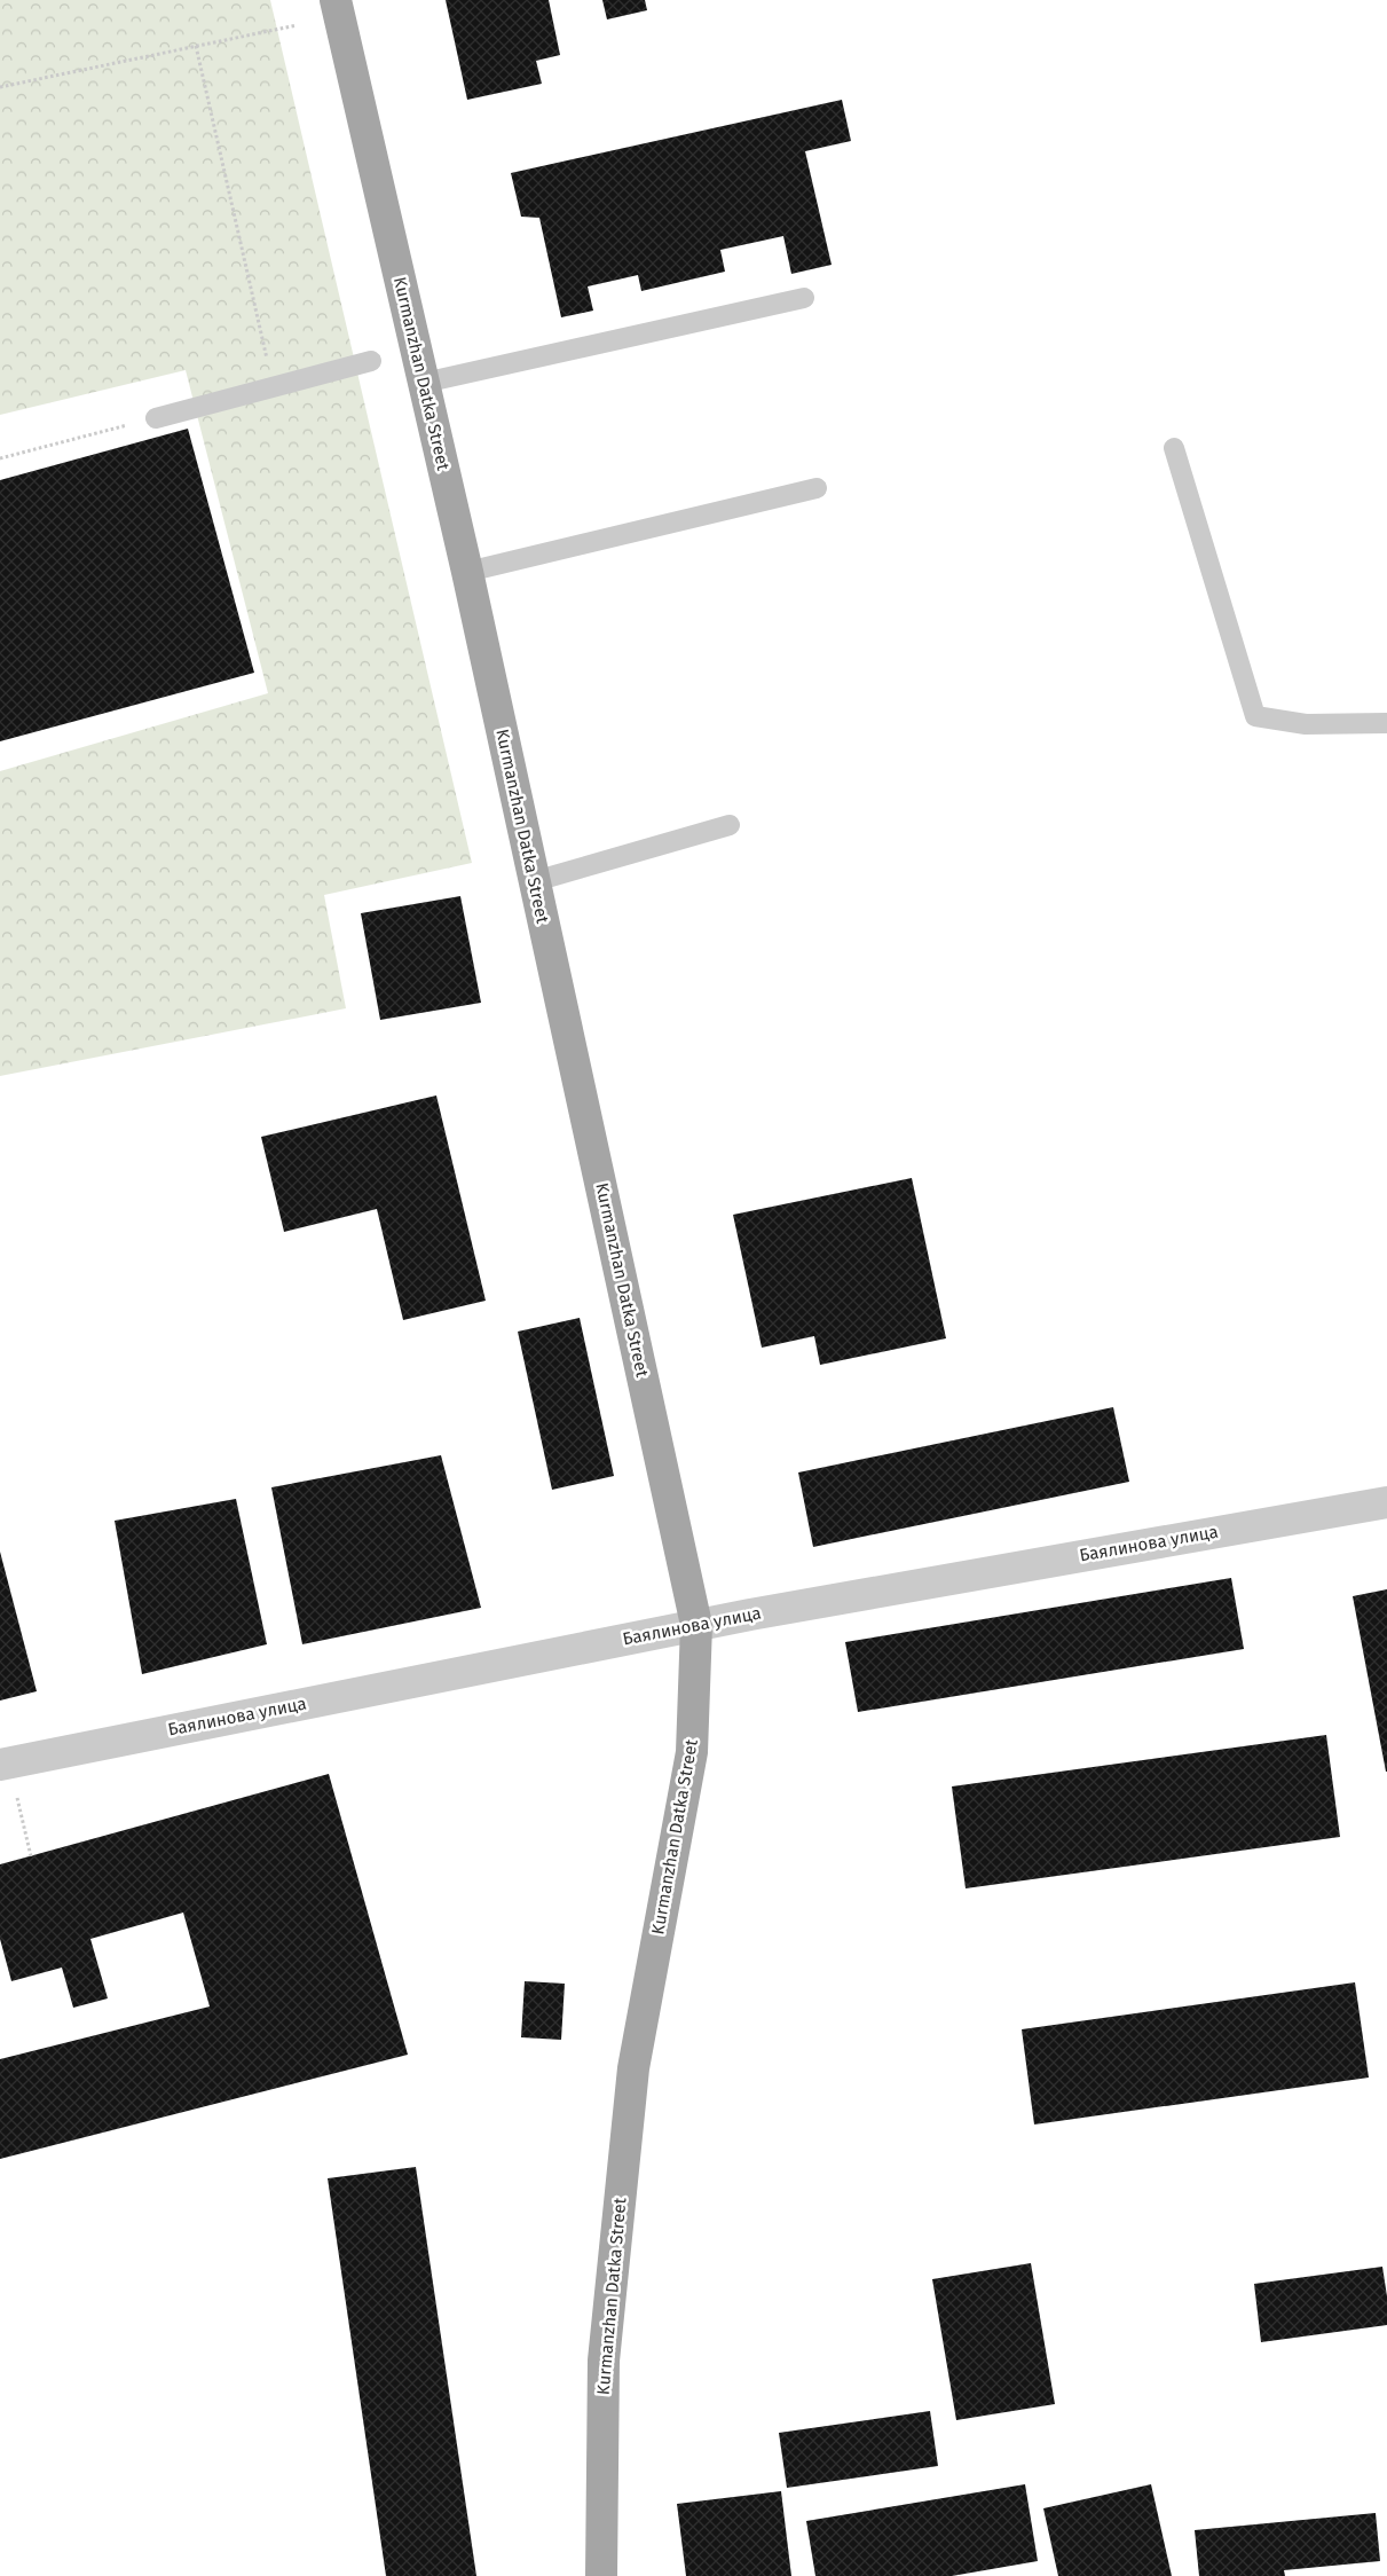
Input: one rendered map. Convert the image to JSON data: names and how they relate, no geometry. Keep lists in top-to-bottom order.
{
  "streets": {
    "main road": ["Kurmanzhan Datka Street"],
    "street": ["Баялинова улица"]
  },
  "crossings": [
    ["Kurmanzhan Datka Street", "Баялинова улица"]
  ]
}
